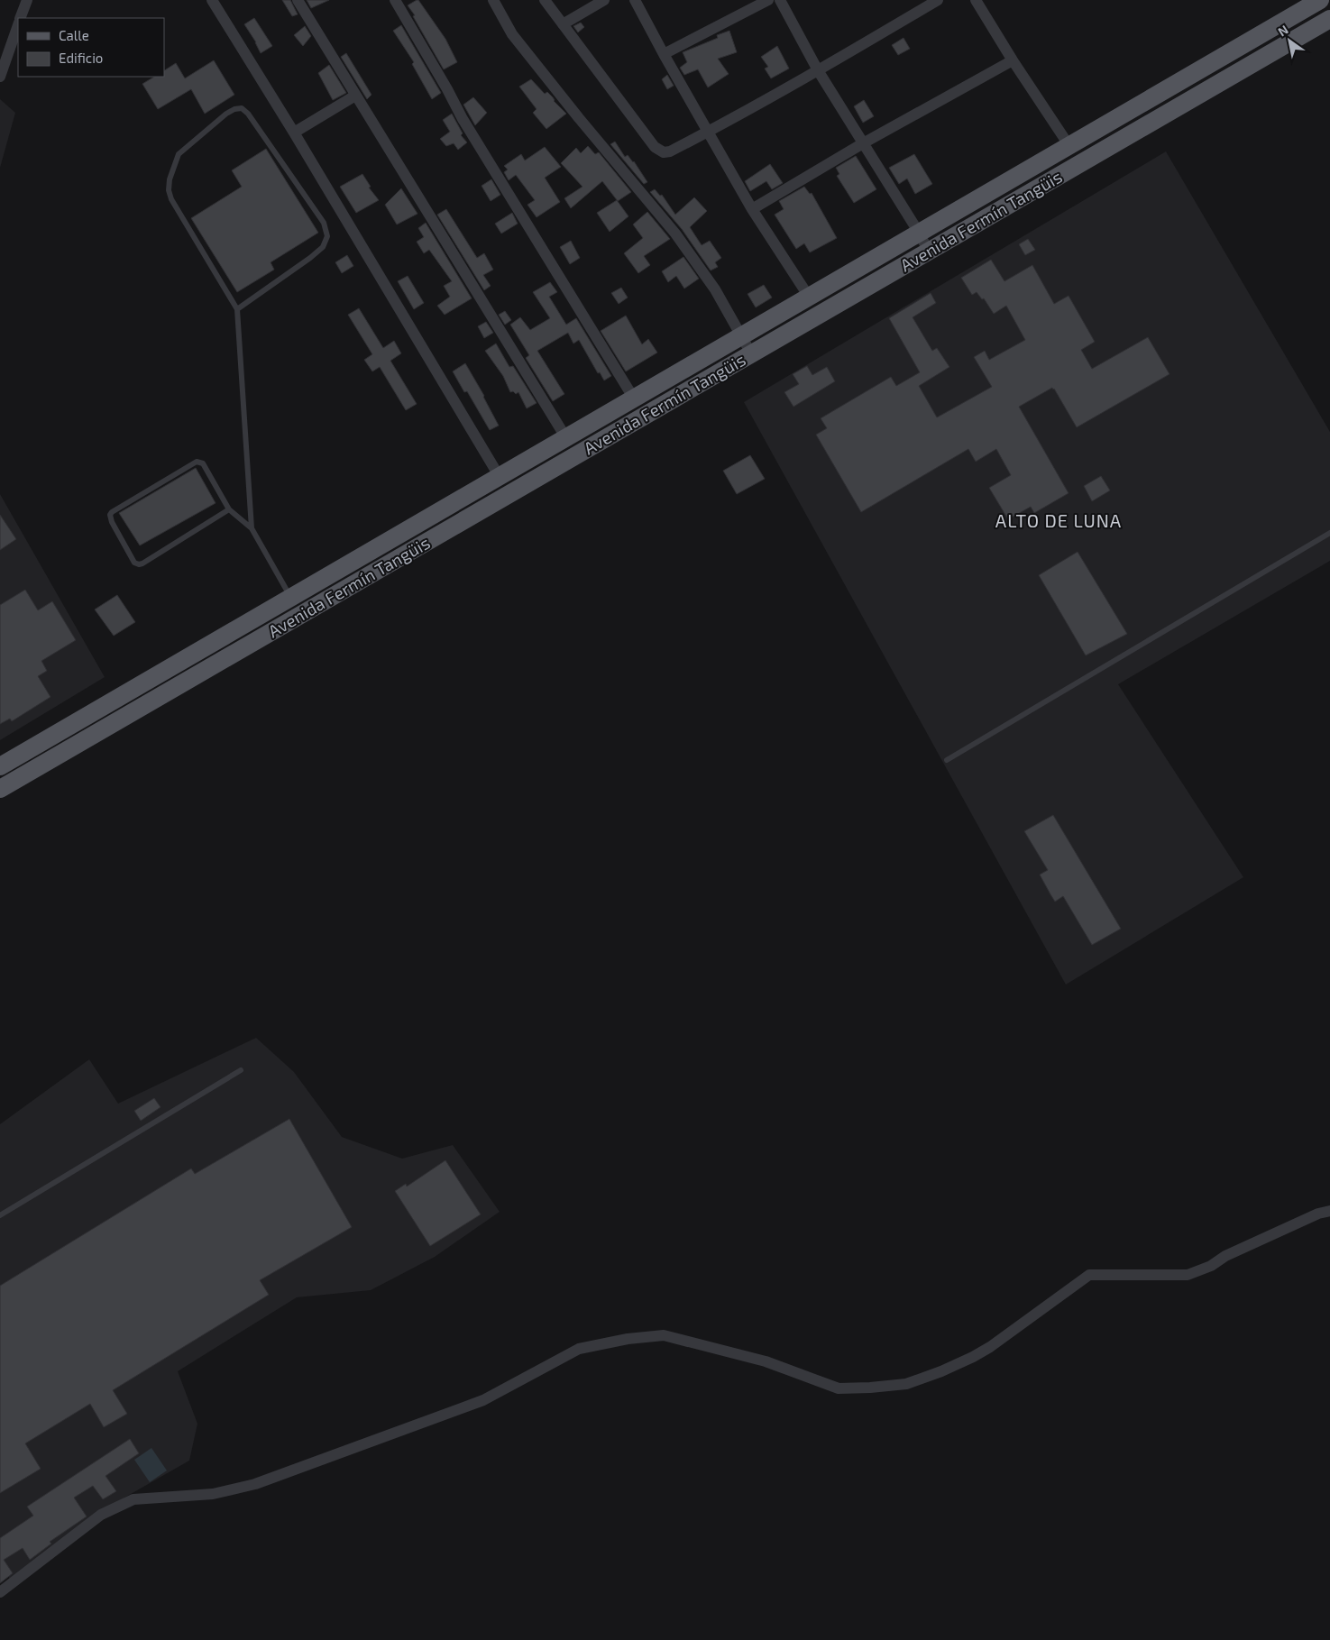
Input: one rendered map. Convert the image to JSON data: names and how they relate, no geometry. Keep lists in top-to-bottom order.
{
  "streets": {
    "main road": ["Avenida Fermín Tangüis"]
  },
  "districts": ["ALTO DE LUNA"],
  "legend": ["Calle", "Edificio"],
  "north": "top left"
}
